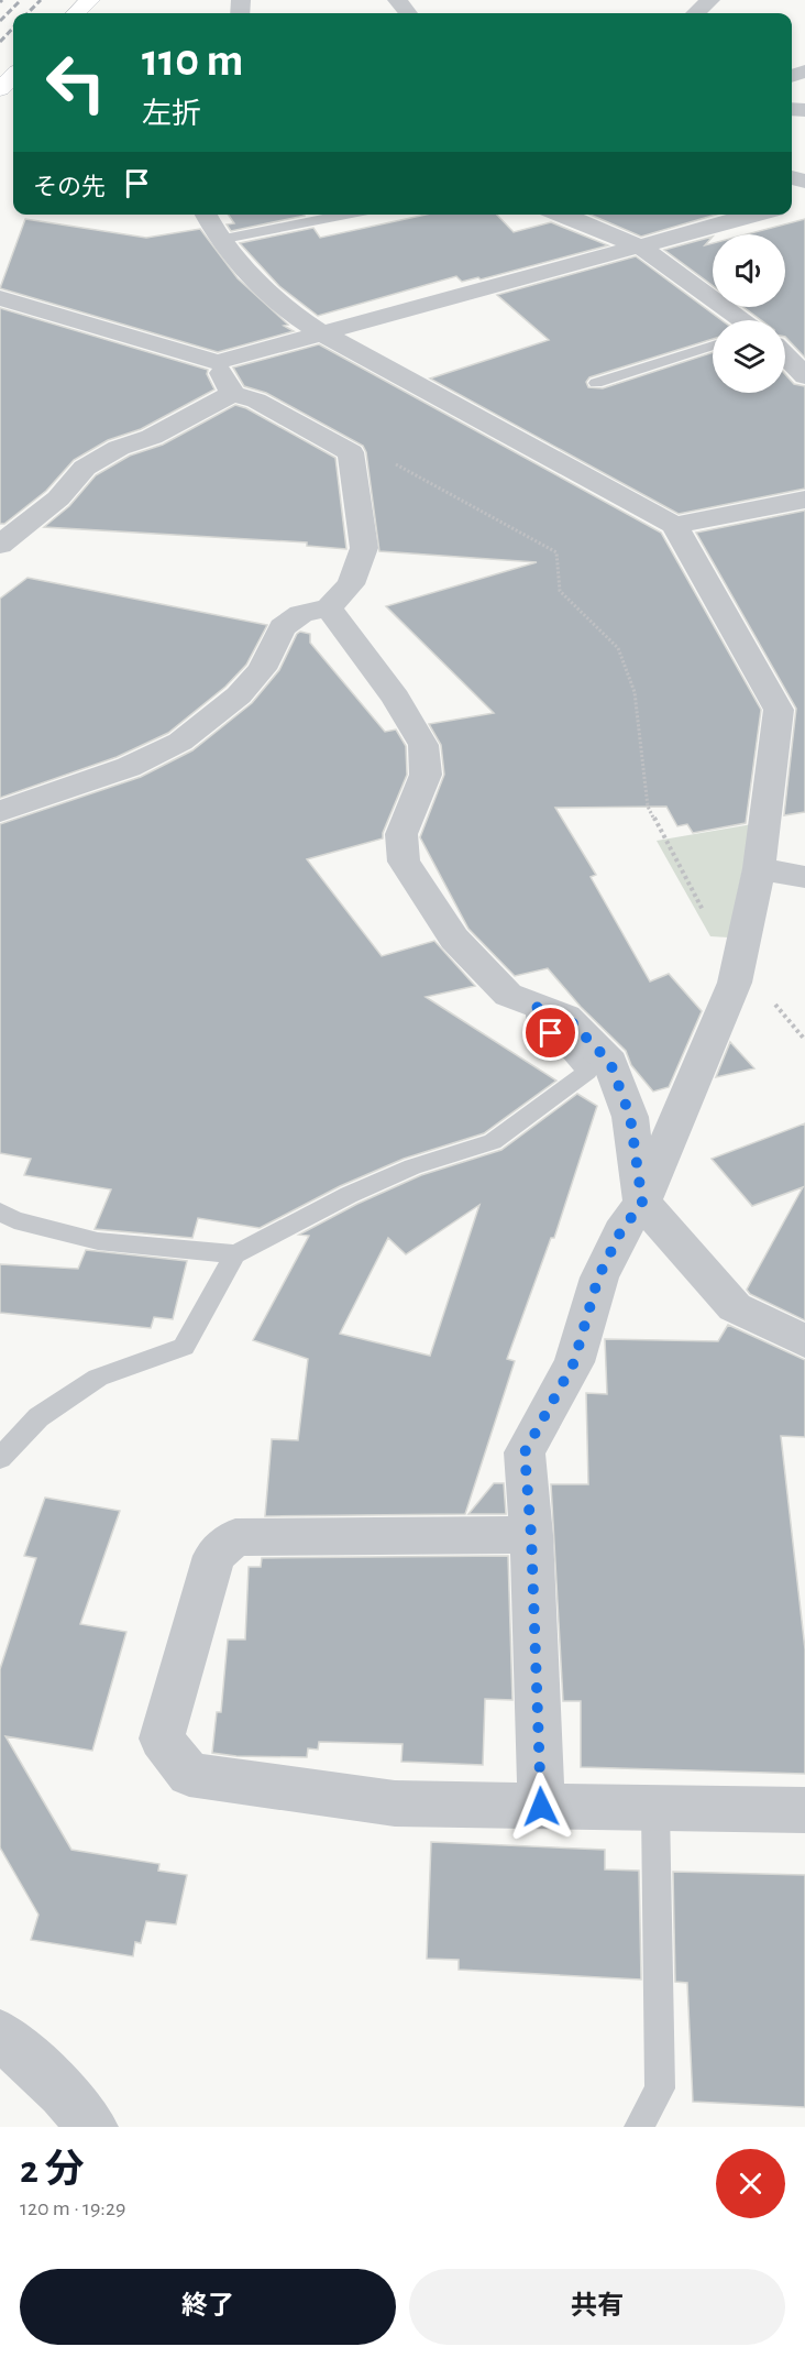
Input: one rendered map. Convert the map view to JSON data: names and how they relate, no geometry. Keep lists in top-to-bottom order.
{
  "page": {
    "turn": ["110 m", "左折"],
    "then": "その先",
    "heading": ["2 分", "120 m · 19:29"],
    "buttons": ["終了", "共有"]
  }
}
